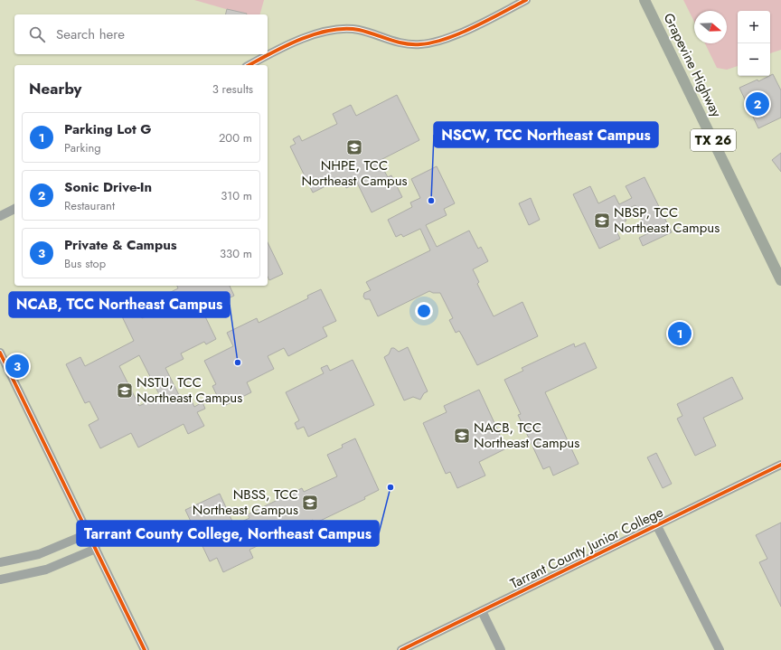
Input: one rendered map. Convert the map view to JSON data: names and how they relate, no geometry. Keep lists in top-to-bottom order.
{
  "streets": {
    "main road": ["Grapevine Highway", "TX 26"],
    "street": ["Tarrant County Junior College"]
  },
  "places": {
    "school or university": [
      "NHPE, TCC Northeast Campus",
      "NBSP, TCC Northeast Campus",
      "NSTU, TCC Northeast Campus",
      "NACB, TCC Northeast Campus",
      "NBSS, TCC Northeast Campus"
    ],
    "other": ["NSCW, TCC Northeast Campus", "NCAB, TCC Northeast Campus", "Tarrant County College, Northeast Campus"]
  },
  "north": "right",
  "page": {
    "map_buttons": ["+", "−"],
    "search": "Search here",
    "heading": ["Nearby", "3 results"],
    "pins": ["2", "1", "3"],
    "list": [
      {
        "mark": "1",
        "name": "Parking Lot G",
        "note": "Parking",
        "value": "200 m"
      },
      {
        "mark": "2",
        "name": "Sonic Drive-In",
        "note": "Restaurant",
        "value": "310 m"
      },
      {
        "mark": "3",
        "name": "Private & Campus",
        "note": "Bus stop",
        "value": "330 m"
      }
    ]
  }
}
